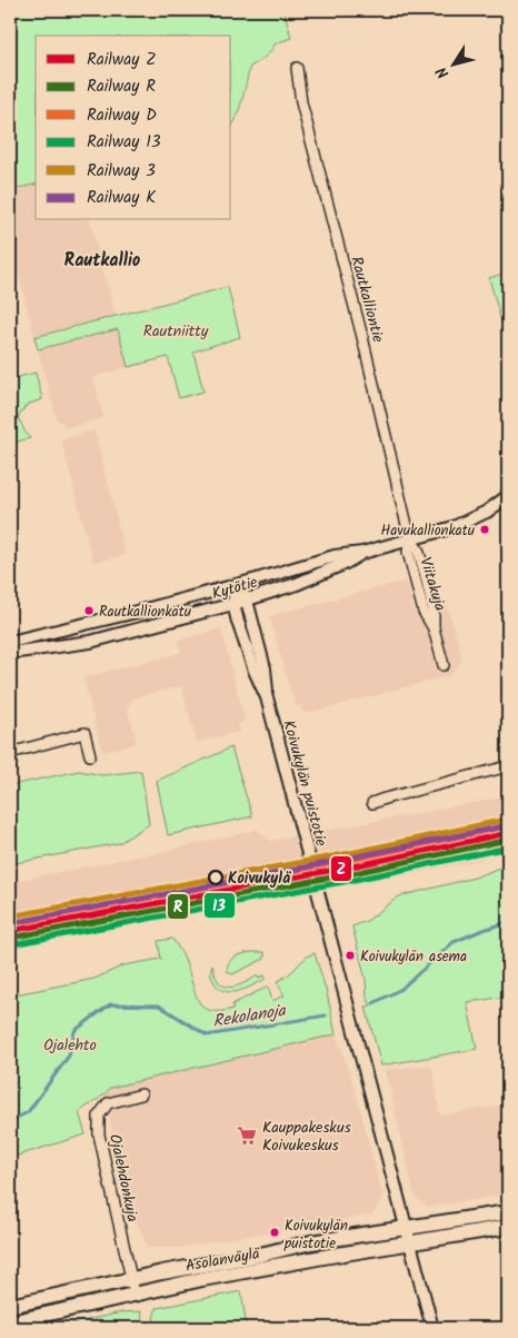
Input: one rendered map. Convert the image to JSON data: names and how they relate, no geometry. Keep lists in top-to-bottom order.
{
  "streets": {
    "main road": ["Asolanväylä"],
    "street": [
      "Rautkalliontie",
      "Viitakuja",
      "Kytötie",
      "Koivukylän puistotie",
      "Ojalehdonkuja"
    ]
  },
  "crossings": [
    ["Rautkalliontie", "Viitakuja"],
    ["Rautkalliontie", "Kytötie"],
    ["Viitakuja", "Kytötie"],
    ["Kytötie", "Koivukylän puistotie"],
    ["Koivukylän puistotie", "Asolanväylä"],
    ["Ojalehdonkuja", "Asolanväylä"]
  ],
  "districts": ["Rautkallio"],
  "water": ["Rekolanoja"],
  "parks": ["Rautniitty", "Ojalehto"],
  "places": {
    "other": [
      "Havukallionkatu",
      "Rautkallionkatu",
      "Koivukylä",
      "Koivukylän asema",
      "Koivukylän puistotie"
    ],
    "supermarket": ["Kauppakeskus Koivukeskus"]
  },
  "lines": [
    "rail line 3",
    "rail line K",
    "rail line D",
    "rail line Z",
    "rail line R",
    "rail line 13"
  ],
  "legend": [
    "Railway Z",
    "Railway R",
    "Railway D",
    "Railway 13",
    "Railway 3",
    "Railway K"
  ],
  "north": "bottom left"
}
